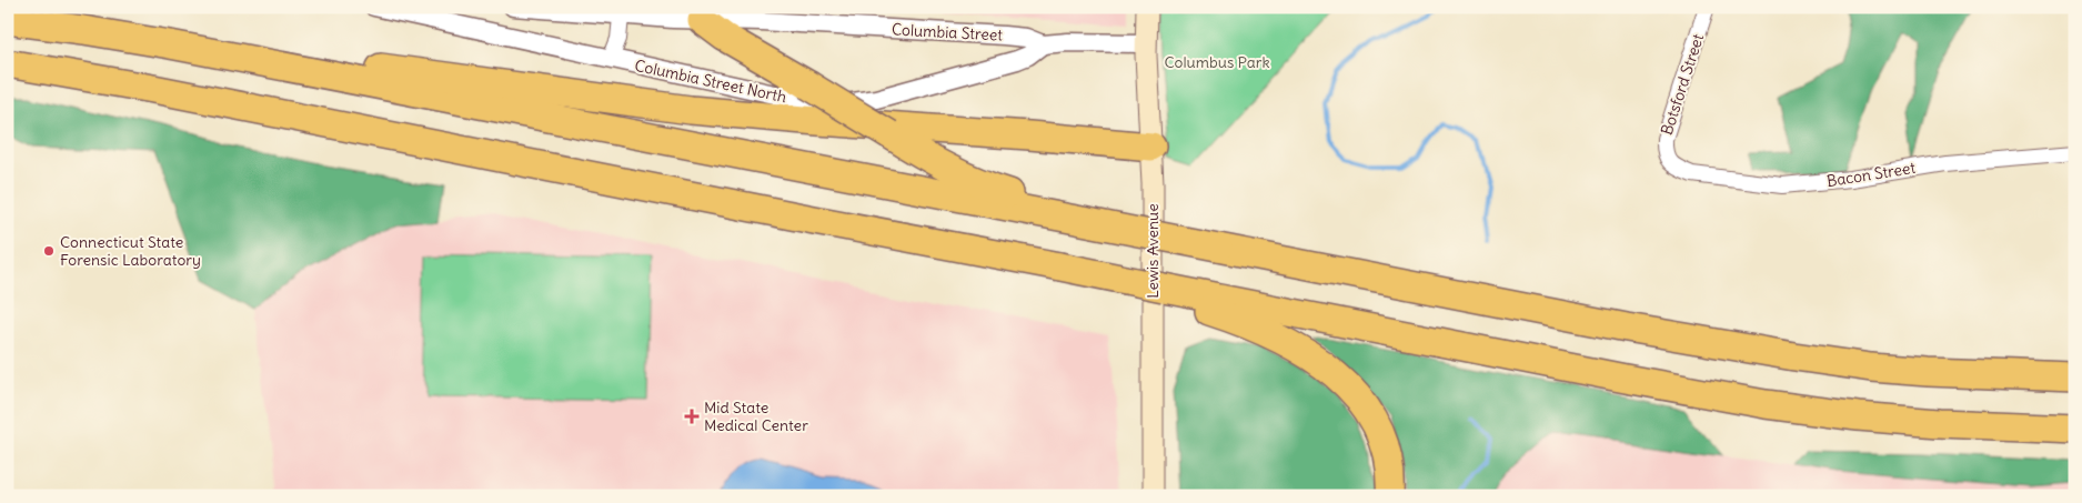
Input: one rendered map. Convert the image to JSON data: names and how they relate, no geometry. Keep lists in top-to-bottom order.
{
  "streets": {
    "main road": ["Lewis Avenue"],
    "street": [
      "Columbia Street",
      "Columbia Street North",
      "Botsford Street",
      "Bacon Street"
    ]
  },
  "crossings": [
    ["Columbia Street", "Columbia Street North"],
    ["Columbia Street", "Lewis Avenue"],
    ["Botsford Street", "Bacon Street"]
  ],
  "parks": ["Columbus Park"],
  "places": {
    "other": ["Connecticut State Forensic Laboratory"],
    "health": ["Mid State Medical Center"]
  }
}
